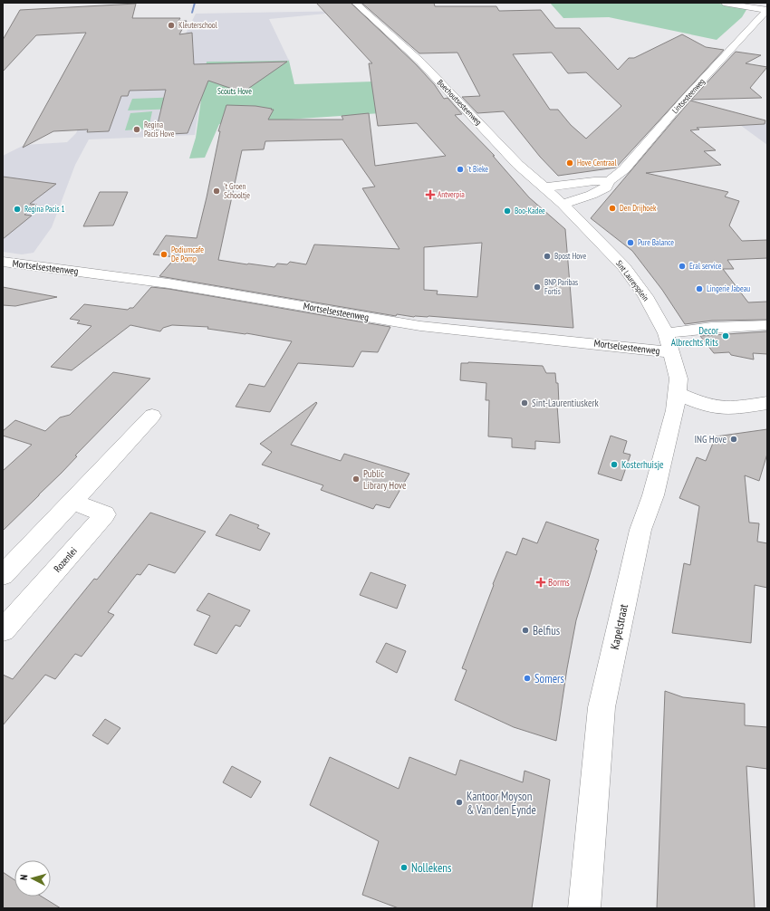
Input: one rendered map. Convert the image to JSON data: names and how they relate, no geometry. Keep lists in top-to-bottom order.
{
  "streets": {
    "street": [
      "Lintsesteenweg",
      "Boechoutsesteenweg",
      "Mortselsesteenweg",
      "Sint Laureysplein",
      "Rozenlei",
      "Kapelstraat"
    ]
  },
  "crossings": [
    ["Lintsesteenweg", "Boechoutsesteenweg"],
    ["Lintsesteenweg", "Sint Laureysplein"],
    ["Boechoutsesteenweg", "Sint Laureysplein"],
    ["Mortselsesteenweg", "Sint Laureysplein"],
    ["Mortselsesteenweg", "Kapelstraat"],
    ["Sint Laureysplein", "Kapelstraat"]
  ],
  "parks": ["Scouts Hove"],
  "places": {
    "other": [
      "Kleuterschool",
      "Regina Pacis Hove",
      "Hove Centraal",
      "'t Bieke",
      "'t Groen Schooltje",
      "Den Drijhoek",
      "Regina Pacis 1",
      "Boo-Kadee",
      "Pure Balance",
      "Podiumcafe De Pomp",
      "Bpost Hove",
      "Eral service",
      "BNP Paribas Fortis",
      "Lingerie Jabeau",
      "Decor Albrechts Rits",
      "Sint-Laurentiuskerk",
      "ING Hove",
      "Kosterhuisje",
      "Public Library Hove",
      "Belfius",
      "Somers",
      "Kantoor Moyson & Van den Eynde",
      "Nollekens"
    ],
    "health": ["Antverpia", "Borms"]
  },
  "north": "left"
}
